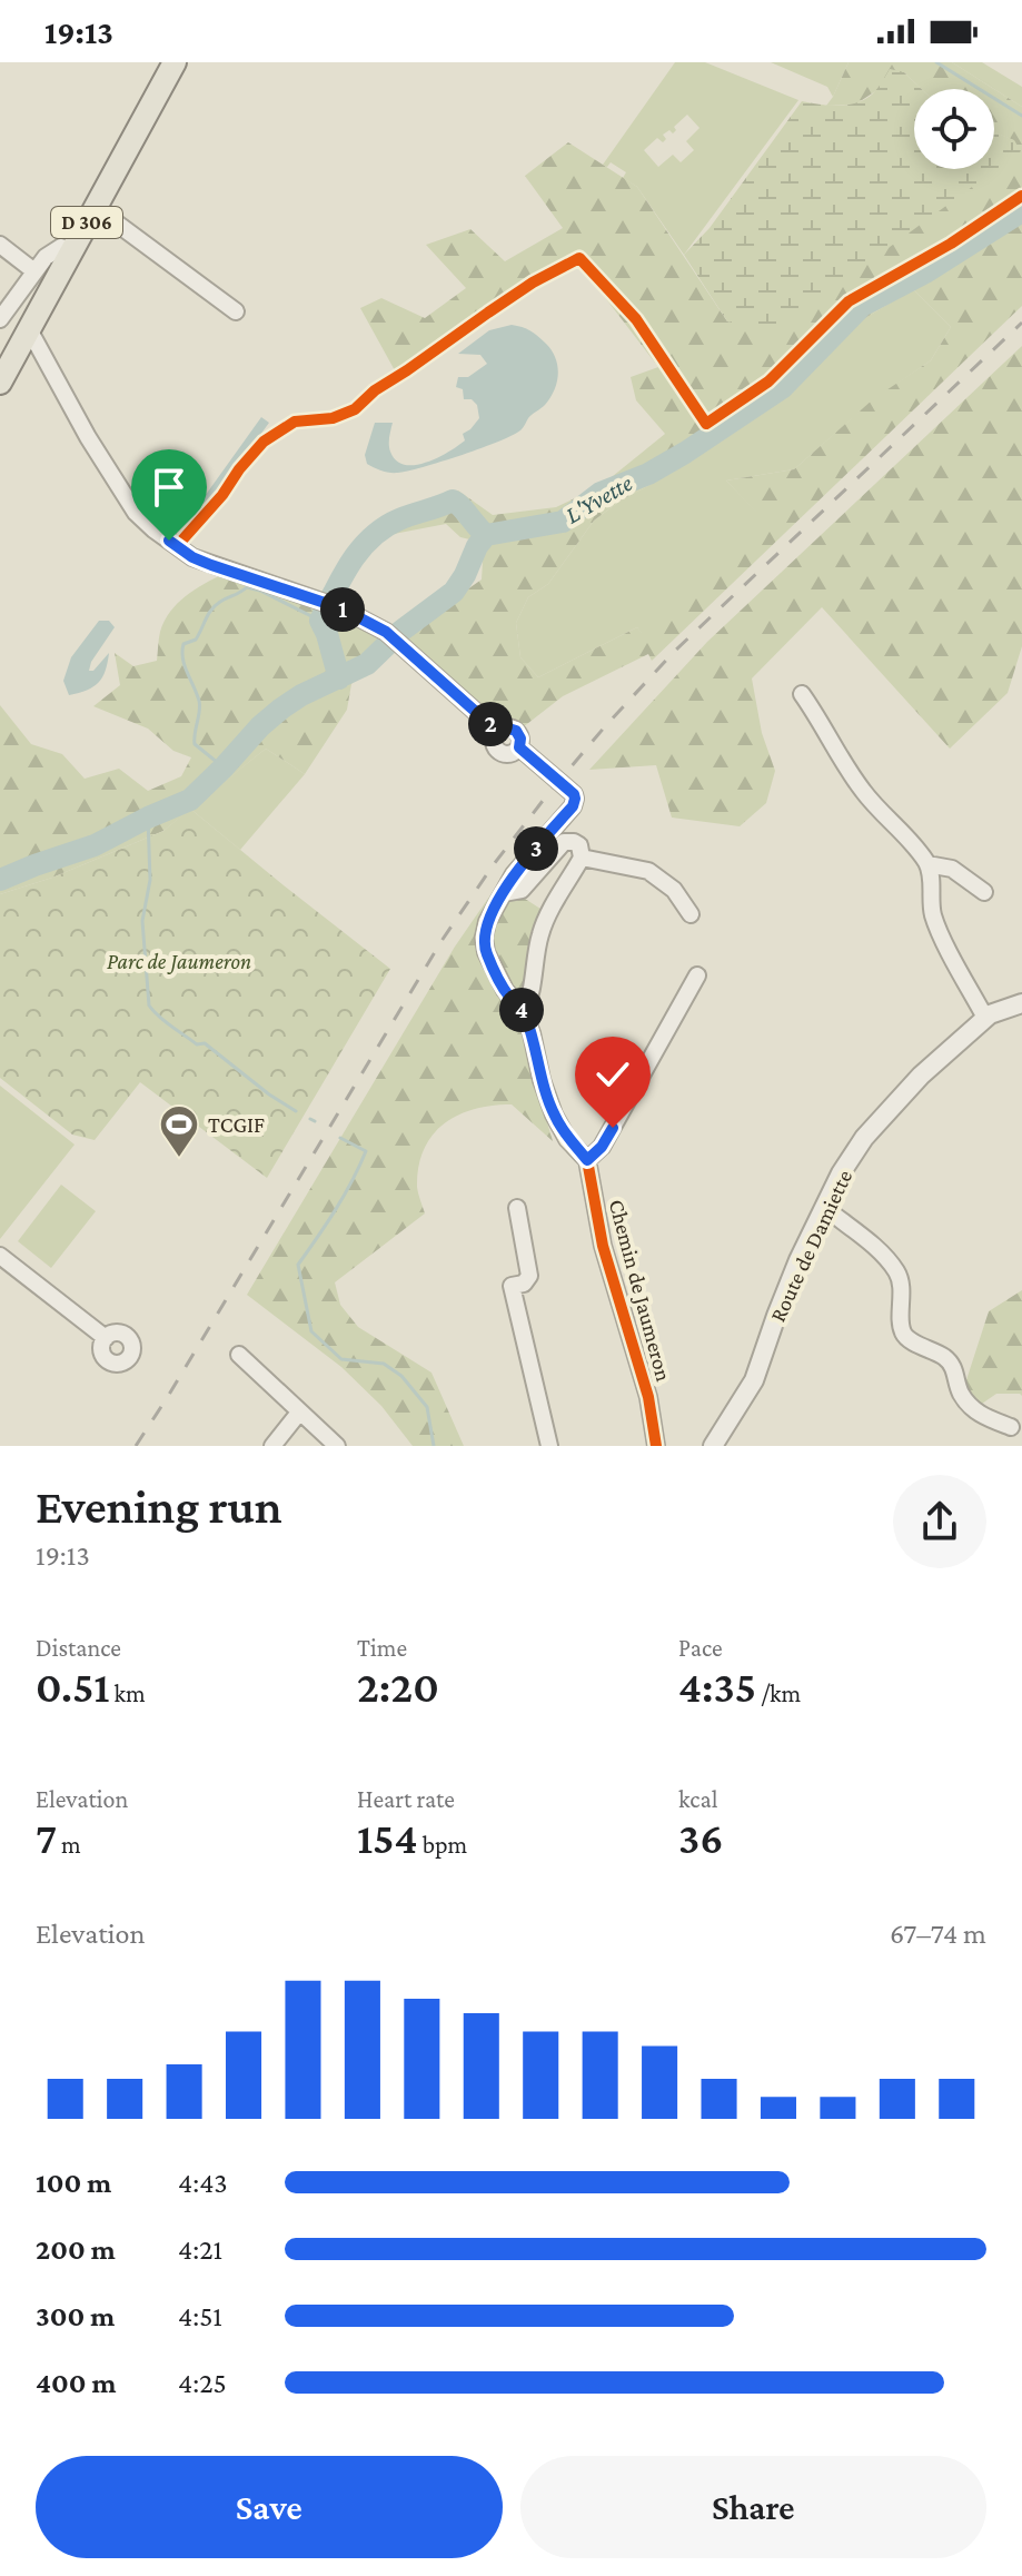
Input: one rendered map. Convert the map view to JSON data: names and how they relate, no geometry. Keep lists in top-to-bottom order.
{
  "streets": {
    "main road": ["D 306"],
    "street": ["Route de Damiette", "Chemin de Jaumeron"]
  },
  "crossings": [
    ["D 306", "Chemin de Jaumeron"]
  ],
  "water": ["L'Yvette"],
  "parks": ["Parc de Jaumeron"],
  "places": {
    "sports": ["TCGIF"]
  },
  "page": {
    "status": "19:13",
    "pins": [
      "1",
      "2",
      "3",
      "4"
    ],
    "heading": ["Evening run", "19:13"],
    "stats": [
      ["Distance", "0.51 km"],
      ["Time", "2:20"],
      ["Pace", "4:35 /km"],
      ["Elevation", "7 m"],
      ["Heart rate", "154 bpm"],
      ["kcal", "36"]
    ],
    "chart": ["Elevation", "67–74 m"],
    "list": [
      {
        "name": "100 m",
        "note": "4:43"
      },
      {
        "name": "200 m",
        "note": "4:21"
      },
      {
        "name": "300 m",
        "note": "4:51"
      },
      {
        "name": "400 m",
        "note": "4:25"
      }
    ],
    "buttons": ["Save", "Share"]
  }
}
